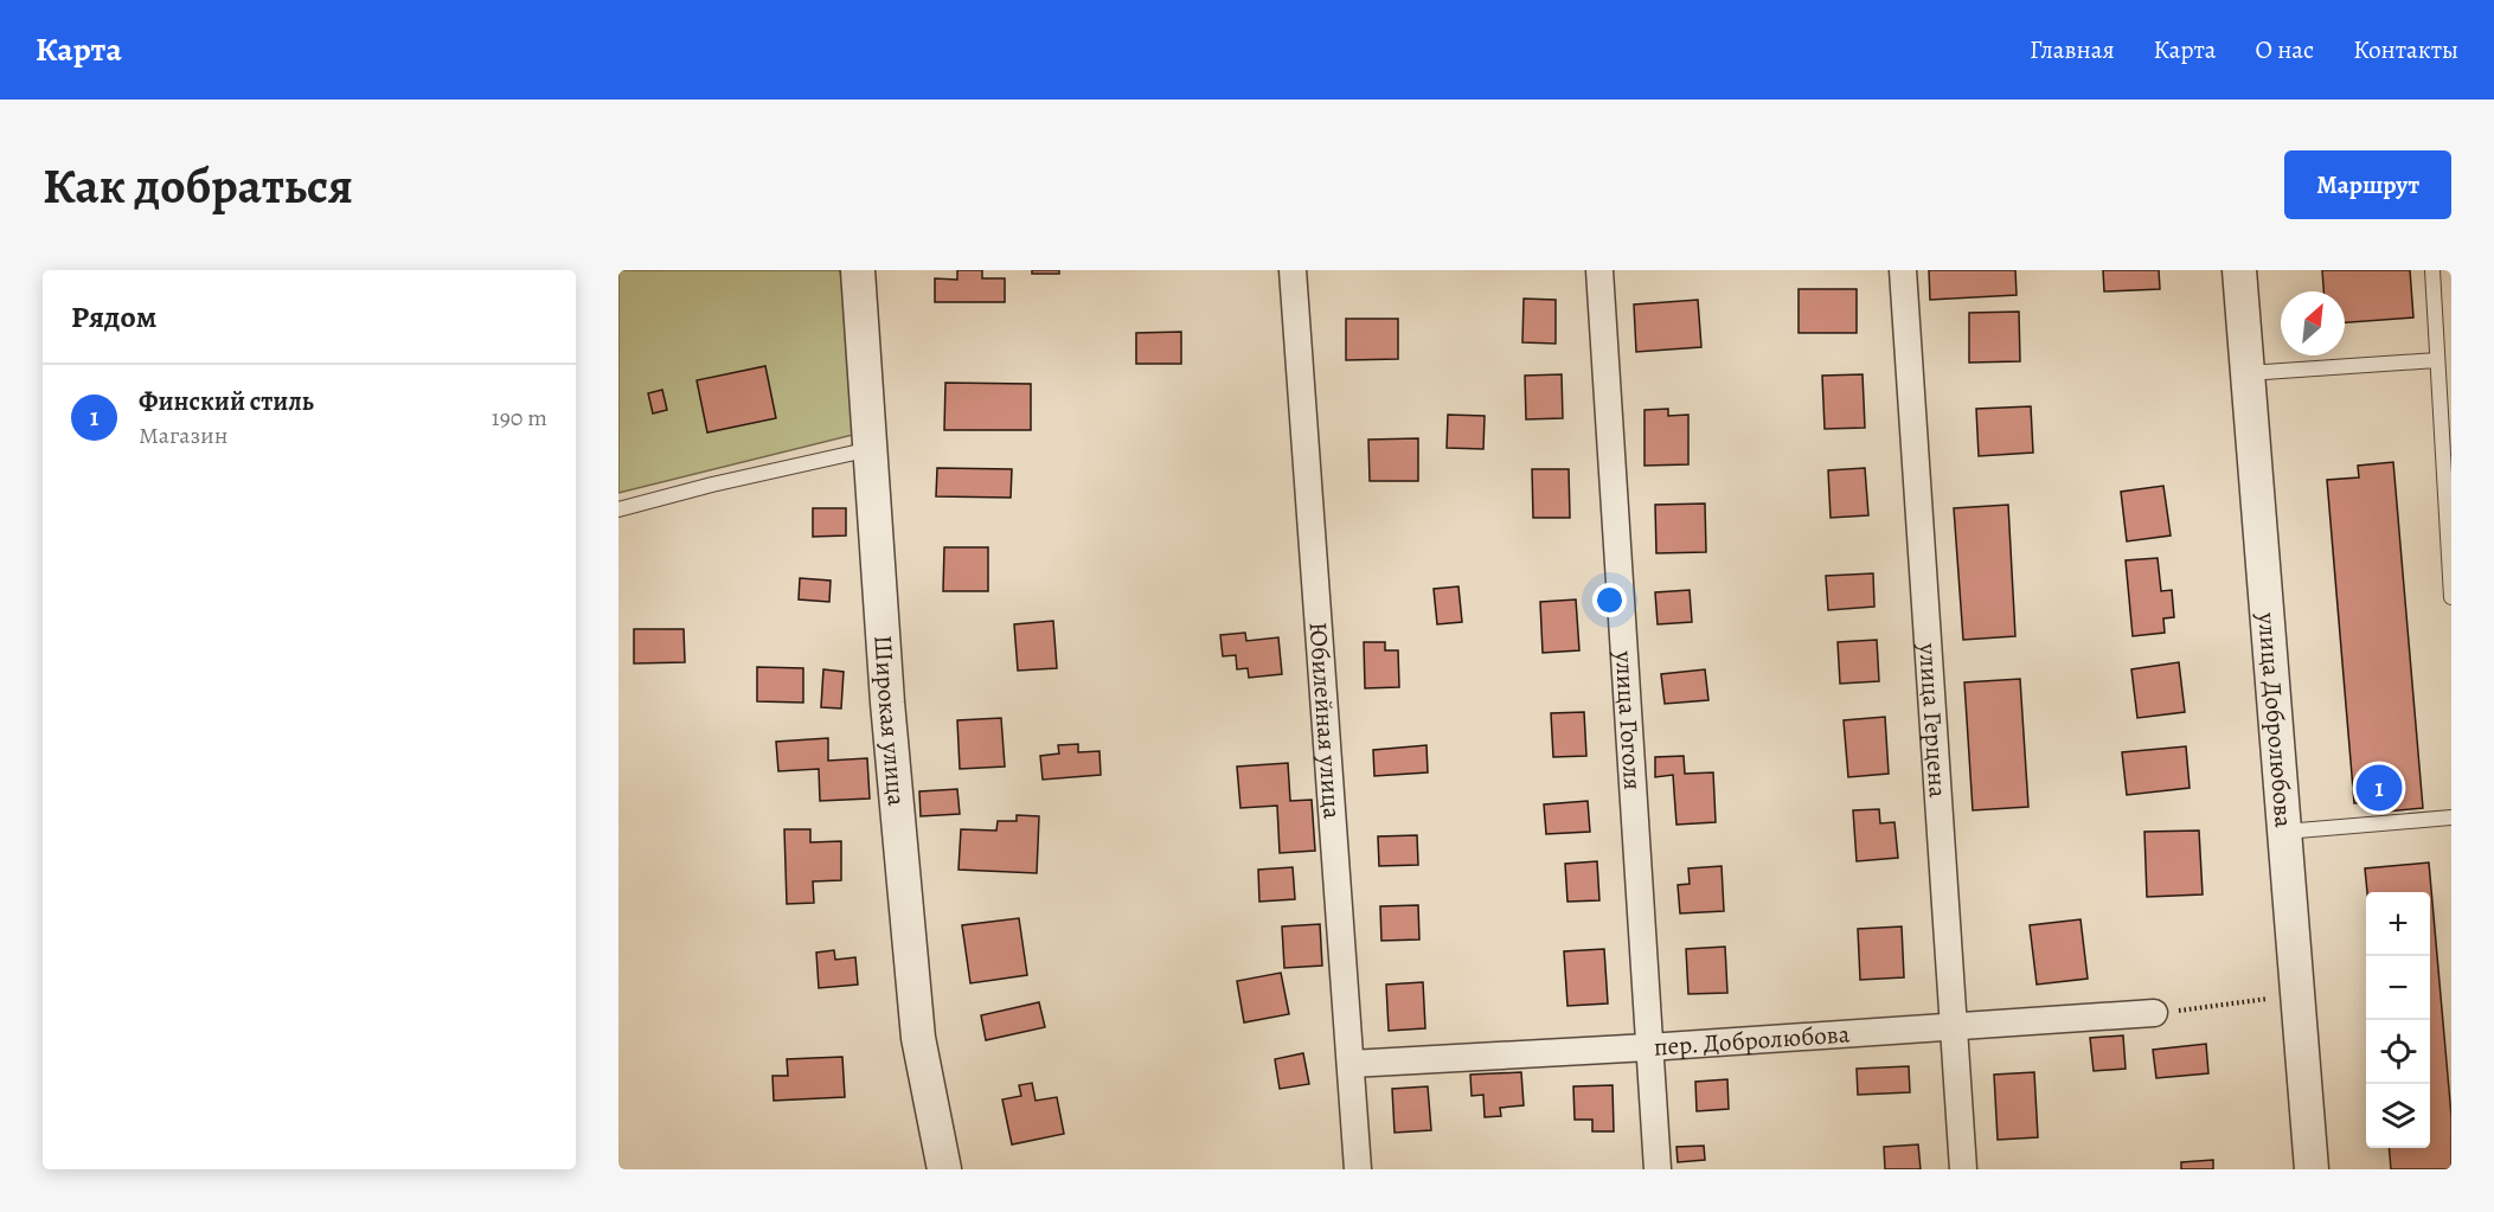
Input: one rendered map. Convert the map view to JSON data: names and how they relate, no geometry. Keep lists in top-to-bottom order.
{
  "streets": {
    "street": [
      "Юбилейная улица",
      "улица Добролюбова",
      "улица Гоголя",
      "улица Герцена",
      "Широкая улица",
      "пер. Добролюбова"
    ]
  },
  "crossings": [
    ["Юбилейная улица", "пер. Добролюбова"],
    ["улица Гоголя", "пер. Добролюбова"],
    ["улица Герцена", "пер. Добролюбова"]
  ],
  "north": "top right",
  "page": {
    "header": "Карта",
    "nav": [
      "Главная",
      "Карта",
      "О нас",
      "Контакты"
    ],
    "buttons": "Маршрут",
    "title": "Как добраться",
    "heading": "Рядом",
    "list": [
      {
        "mark": "1",
        "name": "Финский стиль",
        "note": "Магазин",
        "value": "190 m"
      }
    ],
    "pins": "1",
    "map_buttons": ["+", "−"]
  }
}
